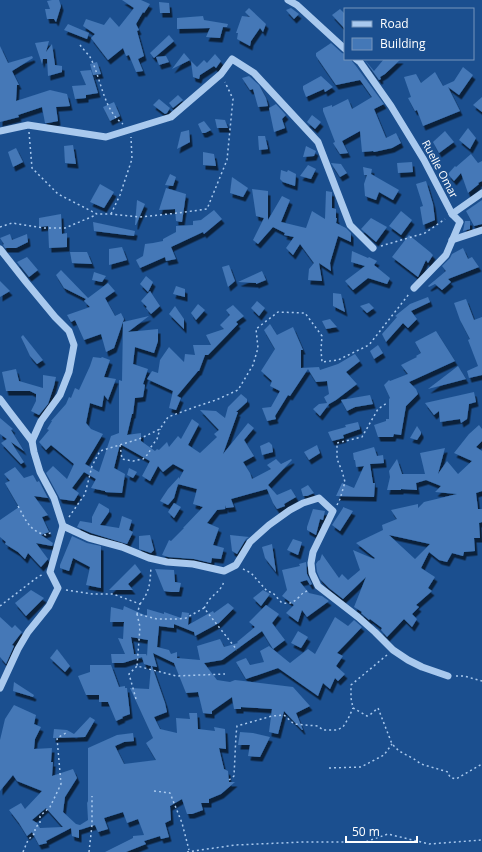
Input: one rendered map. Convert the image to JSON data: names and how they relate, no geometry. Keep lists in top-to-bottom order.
{
  "streets": {
    "street": ["Ruelle Omar"]
  },
  "legend": ["Road", "Building"],
  "scale_bar": "50 m"
}
